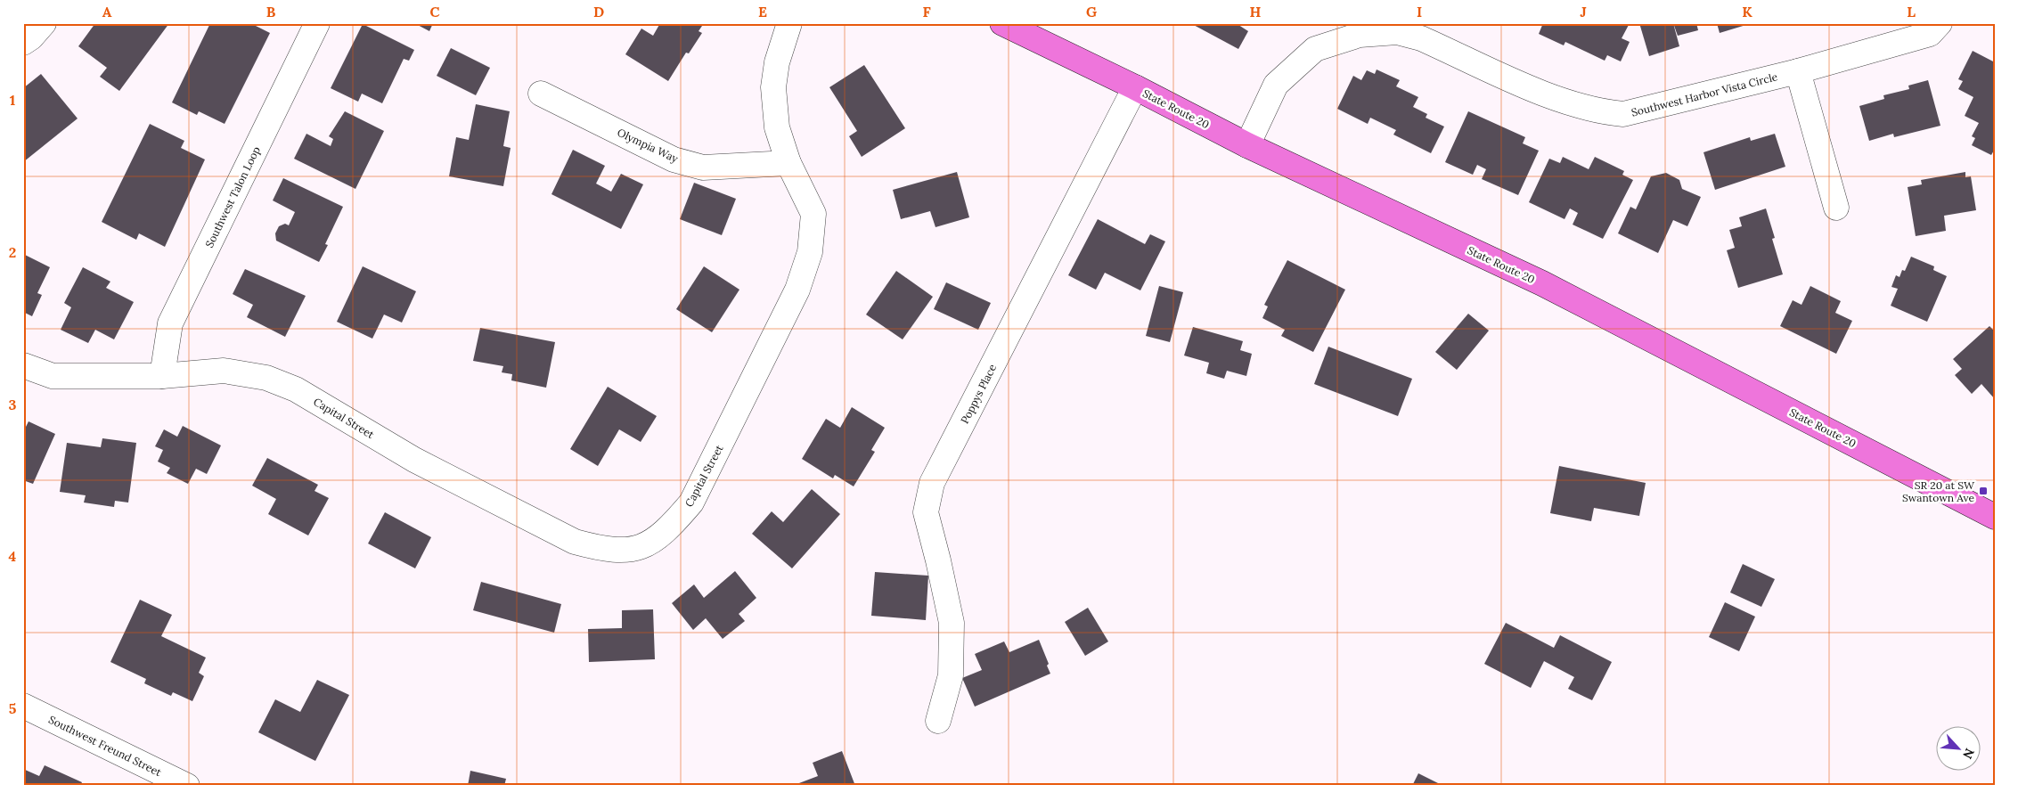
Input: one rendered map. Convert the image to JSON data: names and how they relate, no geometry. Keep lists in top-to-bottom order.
{
  "streets": {
    "main road": ["State Route 20"],
    "street": [
      "Southwest Harbor Vista Circle",
      "Olympia Way",
      "Southwest Talon Loop",
      "Poppys Place",
      "Capital Street",
      "Southwest Freund Street"
    ]
  },
  "crossings": [
    ["Southwest Harbor Vista Circle", "State Route 20"],
    ["State Route 20", "Poppys Place"],
    ["Olympia Way", "Capital Street"],
    ["Southwest Talon Loop", "Capital Street"]
  ],
  "places": {
    "transit": ["SR 20 at SW Swantown Ave"]
  },
  "north": "bottom right",
  "grid": {
    "columns": [
      "A",
      "B",
      "C",
      "D",
      "E",
      "F",
      "G",
      "H",
      "I",
      "J",
      "K",
      "L"
    ],
    "rows": [
      "1",
      "2",
      "3",
      "4",
      "5"
    ]
  }
}
